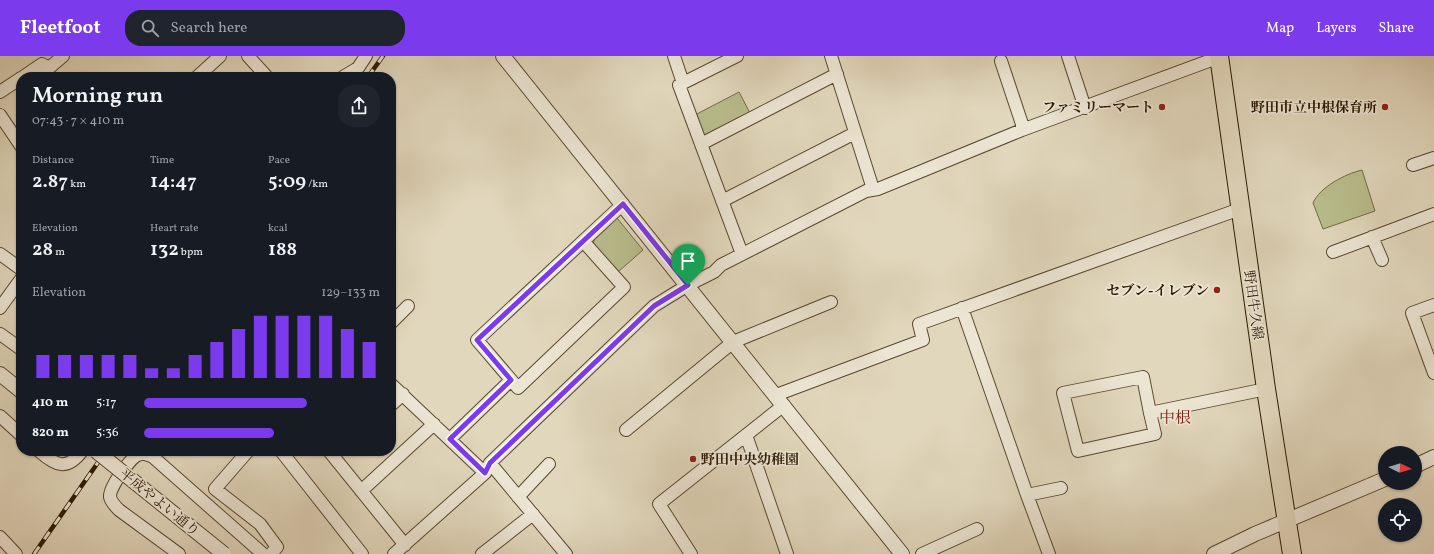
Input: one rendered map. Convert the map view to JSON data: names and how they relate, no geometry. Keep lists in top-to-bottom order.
{
  "streets": {
    "main road": ["野田牛久線"],
    "street": ["平成やよい通り"]
  },
  "districts": ["中根"],
  "places": [
    "ファミリーマート",
    "野田市立中根保育所",
    "セブン-イレブン",
    "野田中央幼稚園"
  ],
  "north": "right",
  "page": {
    "header": "Fleetfoot",
    "search": "Search here",
    "nav": ["Map", "Layers", "Share"],
    "heading": ["Morning run", "07:43 · 7 × 410 m"],
    "stats": [
      ["Distance", "2.87 km"],
      ["Time", "14:47"],
      ["Pace", "5:09 /km"],
      ["Elevation", "28 m"],
      ["Heart rate", "132 bpm"],
      ["kcal", "188"]
    ],
    "chart": ["Elevation", "129–133 m"],
    "list": [
      {
        "name": "410 m",
        "note": "5:17"
      },
      {
        "name": "820 m",
        "note": "5:36"
      }
    ]
  }
}
